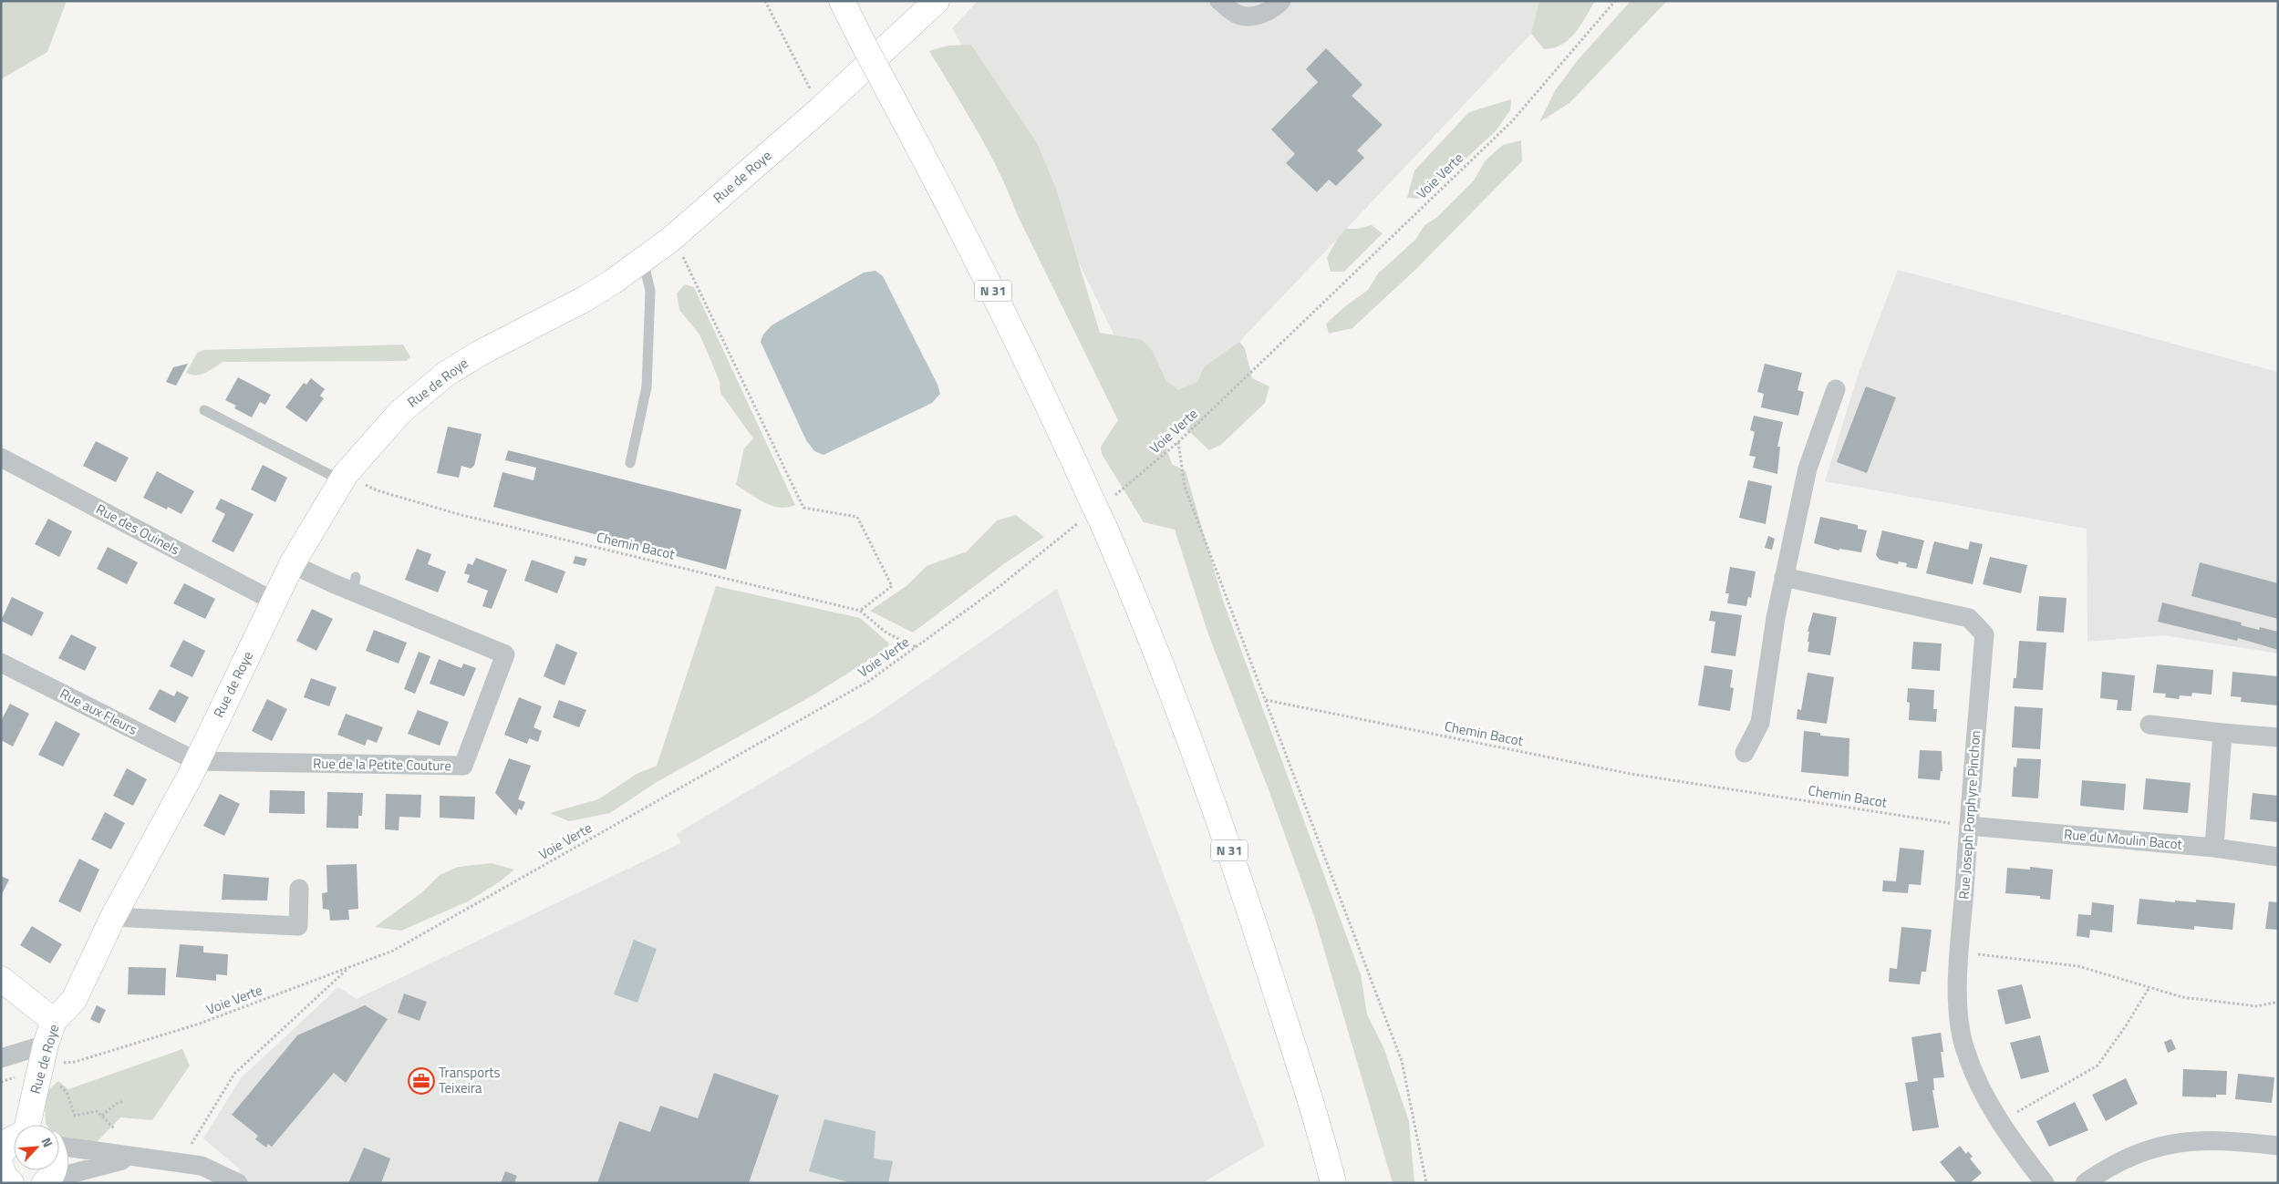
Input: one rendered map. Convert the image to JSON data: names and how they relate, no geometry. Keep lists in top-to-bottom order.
{
  "streets": {
    "main road": ["Rue de Roye", "N 31"],
    "street": [
      "Rue des Ouinels",
      "Rue aux Fleurs",
      "Rue de la Petite Couture",
      "Rue Joseph Porphyre Pinchon",
      "Rue du Moulin Bacot"
    ],
    "path": ["Voie Verte", "Chemin Bacot"]
  },
  "crossings": [
    ["Voie Verte", "Rue de Roye"],
    ["Voie Verte", "N 31"],
    ["Voie Verte", "Chemin Bacot"],
    ["Rue de Roye", "Rue des Ouinels"],
    ["Rue de Roye", "Chemin Bacot"],
    ["Rue de Roye", "Rue aux Fleurs"],
    ["Rue de Roye", "Rue de la Petite Couture"],
    ["Chemin Bacot", "Rue Joseph Porphyre Pinchon"],
    ["Chemin Bacot", "Rue du Moulin Bacot"],
    ["Rue aux Fleurs", "Rue de la Petite Couture"],
    ["Rue Joseph Porphyre Pinchon", "Rue du Moulin Bacot"]
  ],
  "places": {
    "office": ["Transports Teixeira"]
  },
  "north": "top right"
}
